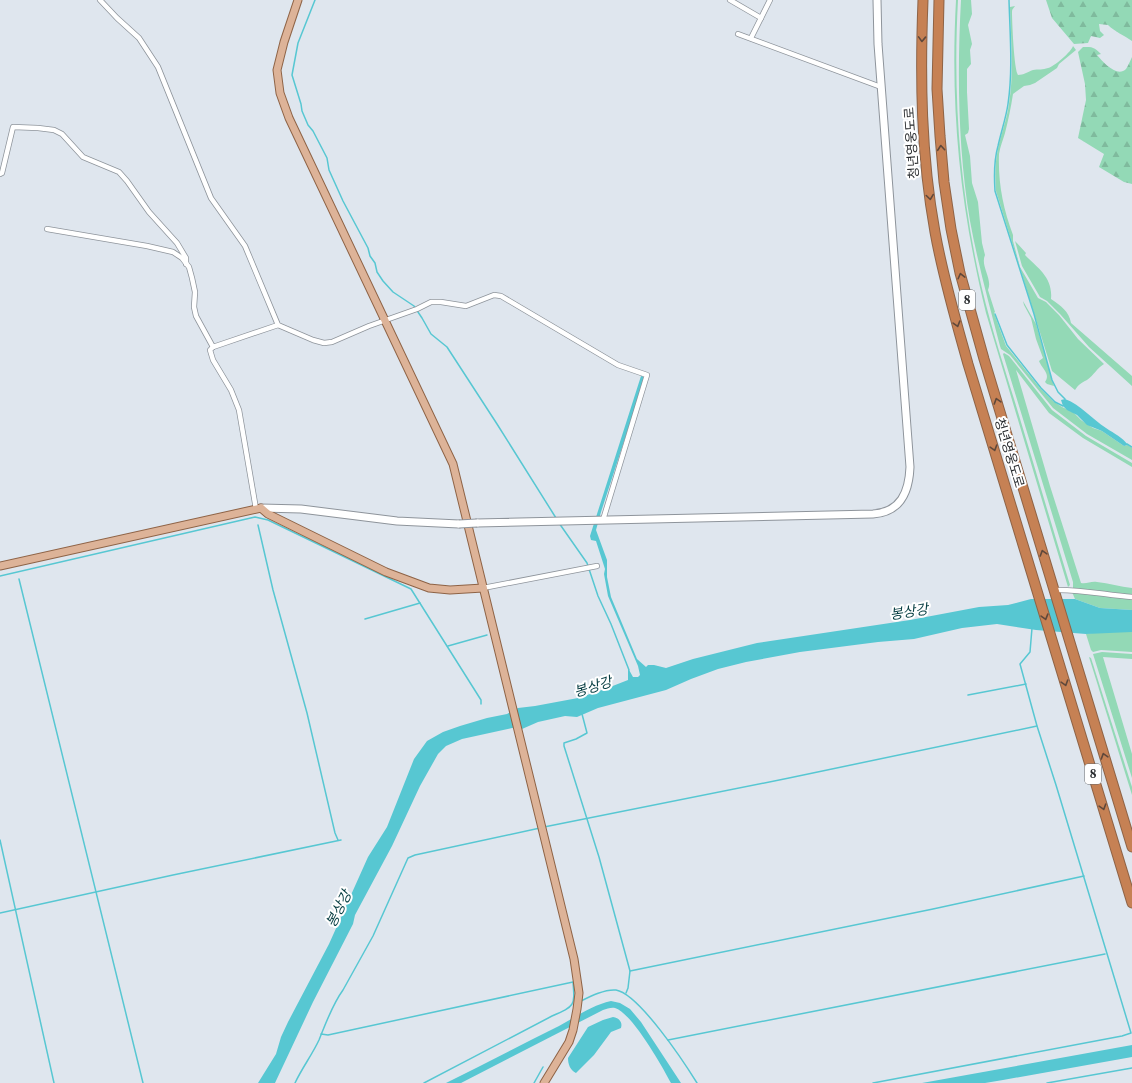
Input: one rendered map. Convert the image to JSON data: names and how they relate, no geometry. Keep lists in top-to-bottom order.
{
  "streets": {
    "highway": ["청년영웅도로", "8"]
  },
  "water": ["봉상강"]
}
